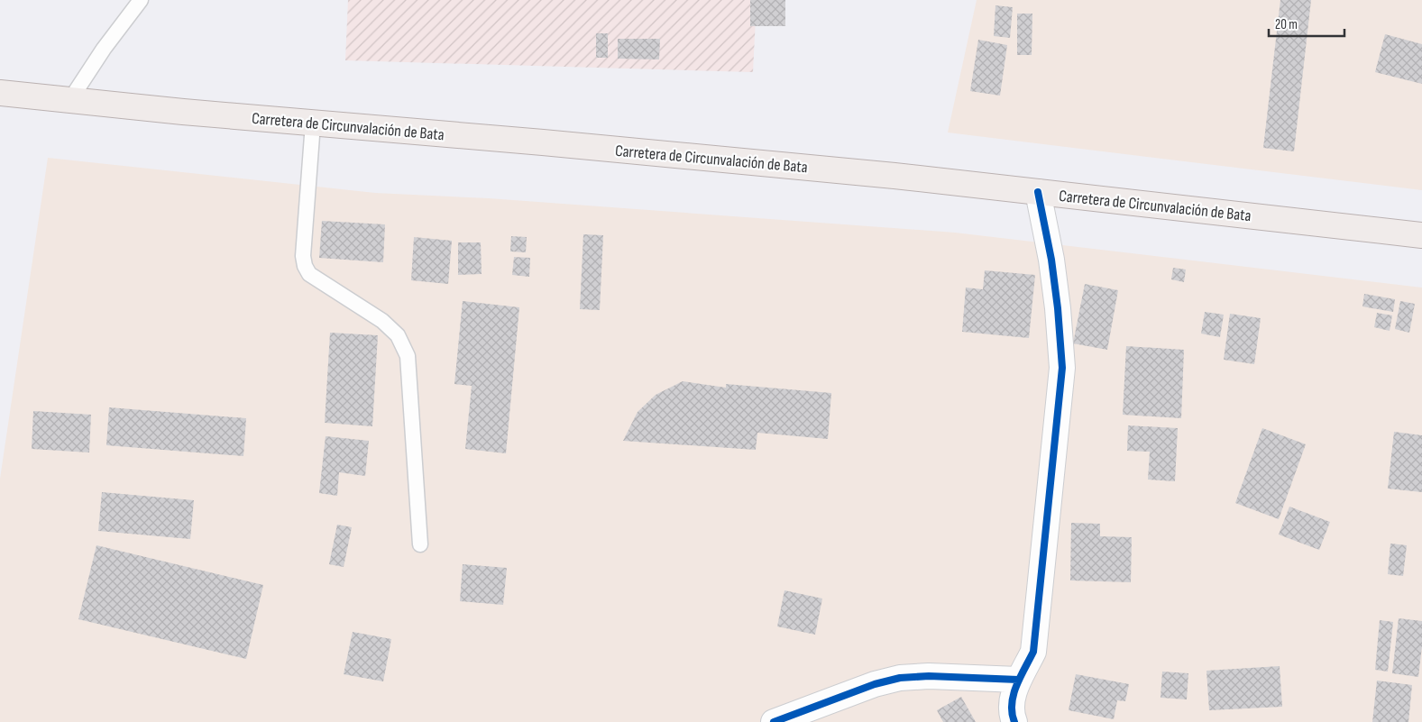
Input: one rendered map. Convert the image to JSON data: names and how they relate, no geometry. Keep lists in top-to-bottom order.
{
  "streets": {
    "main road": ["Carretera de Circunvalación de Bata"]
  },
  "scale_bar": "20 m"
}
